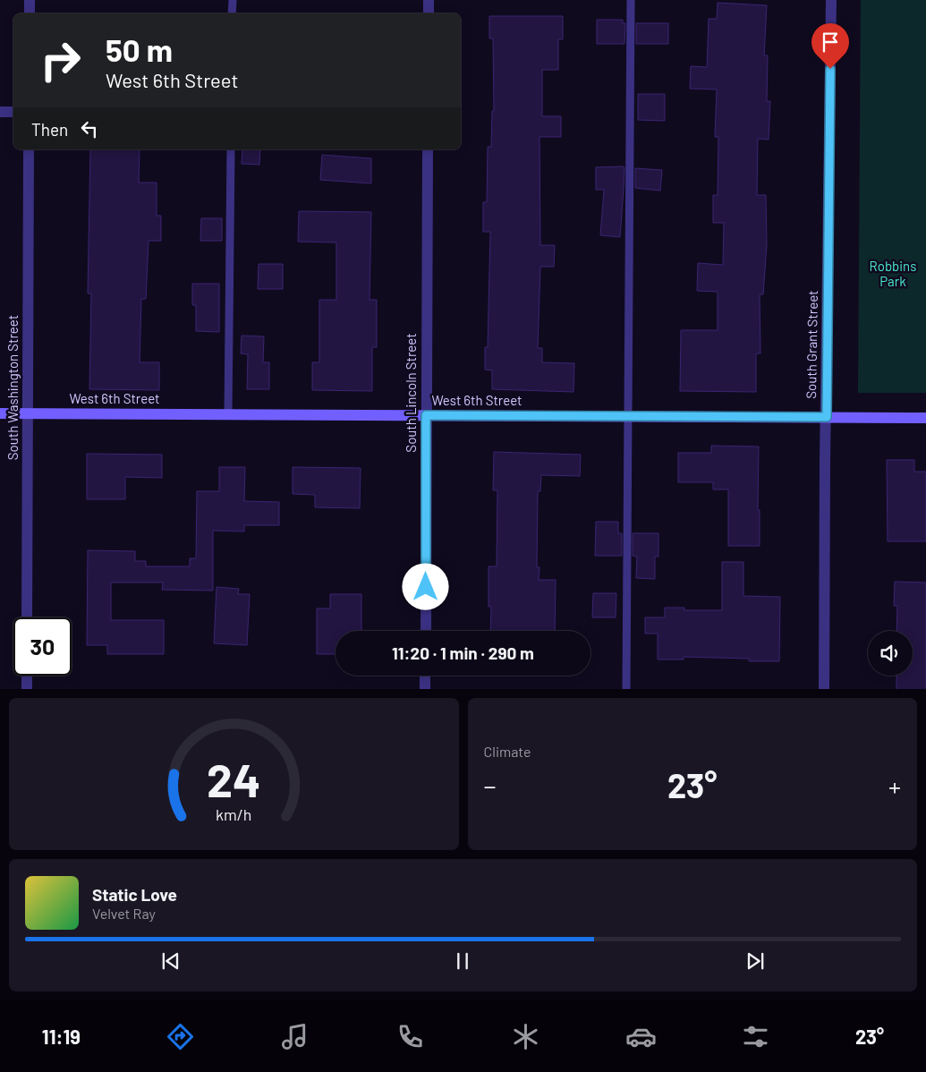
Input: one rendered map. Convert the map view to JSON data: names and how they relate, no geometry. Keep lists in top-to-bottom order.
{
  "streets": {
    "street": [
      "South Grant Street",
      "South Washington Street",
      "South Lincoln Street",
      "West 6th Street"
    ]
  },
  "crossings": [
    ["South Grant Street", "West 6th Street"],
    ["South Washington Street", "West 6th Street"],
    ["South Lincoln Street", "West 6th Street"]
  ],
  "parks": ["Robbins Park"],
  "page": {
    "turn": ["50 m", "West 6th Street"],
    "then": "Then",
    "limit": "30",
    "trip": "11:20 · 1 min · 290 m",
    "tile": "Climate",
    "heat": ["−", "23°", "+"],
    "song": ["Static Love", "Velvet Ray"],
    "tabs": ["11:19", "23°"],
    "gauge": ["24", "km/h"]
  }
}
